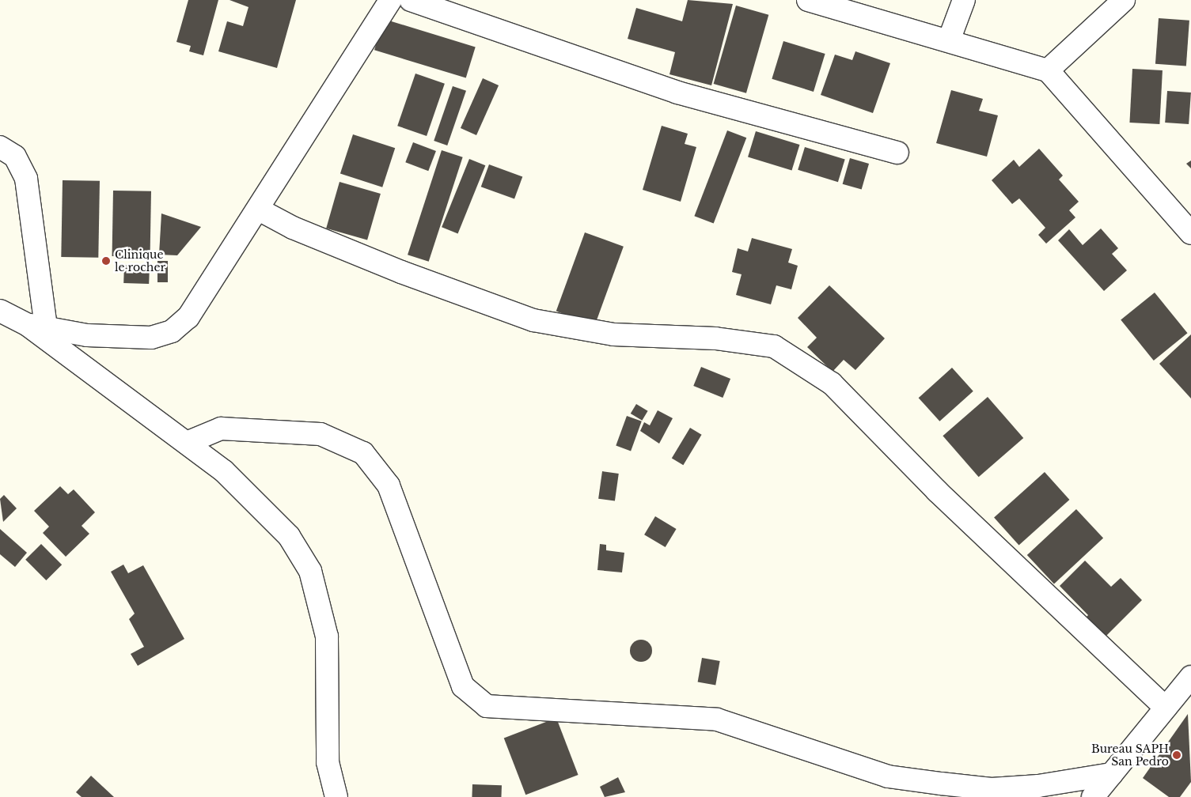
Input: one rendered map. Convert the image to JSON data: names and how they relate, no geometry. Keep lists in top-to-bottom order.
{
  "places": ["Clinique le rocher", "Bureau SAPH San Pedro"]
}
